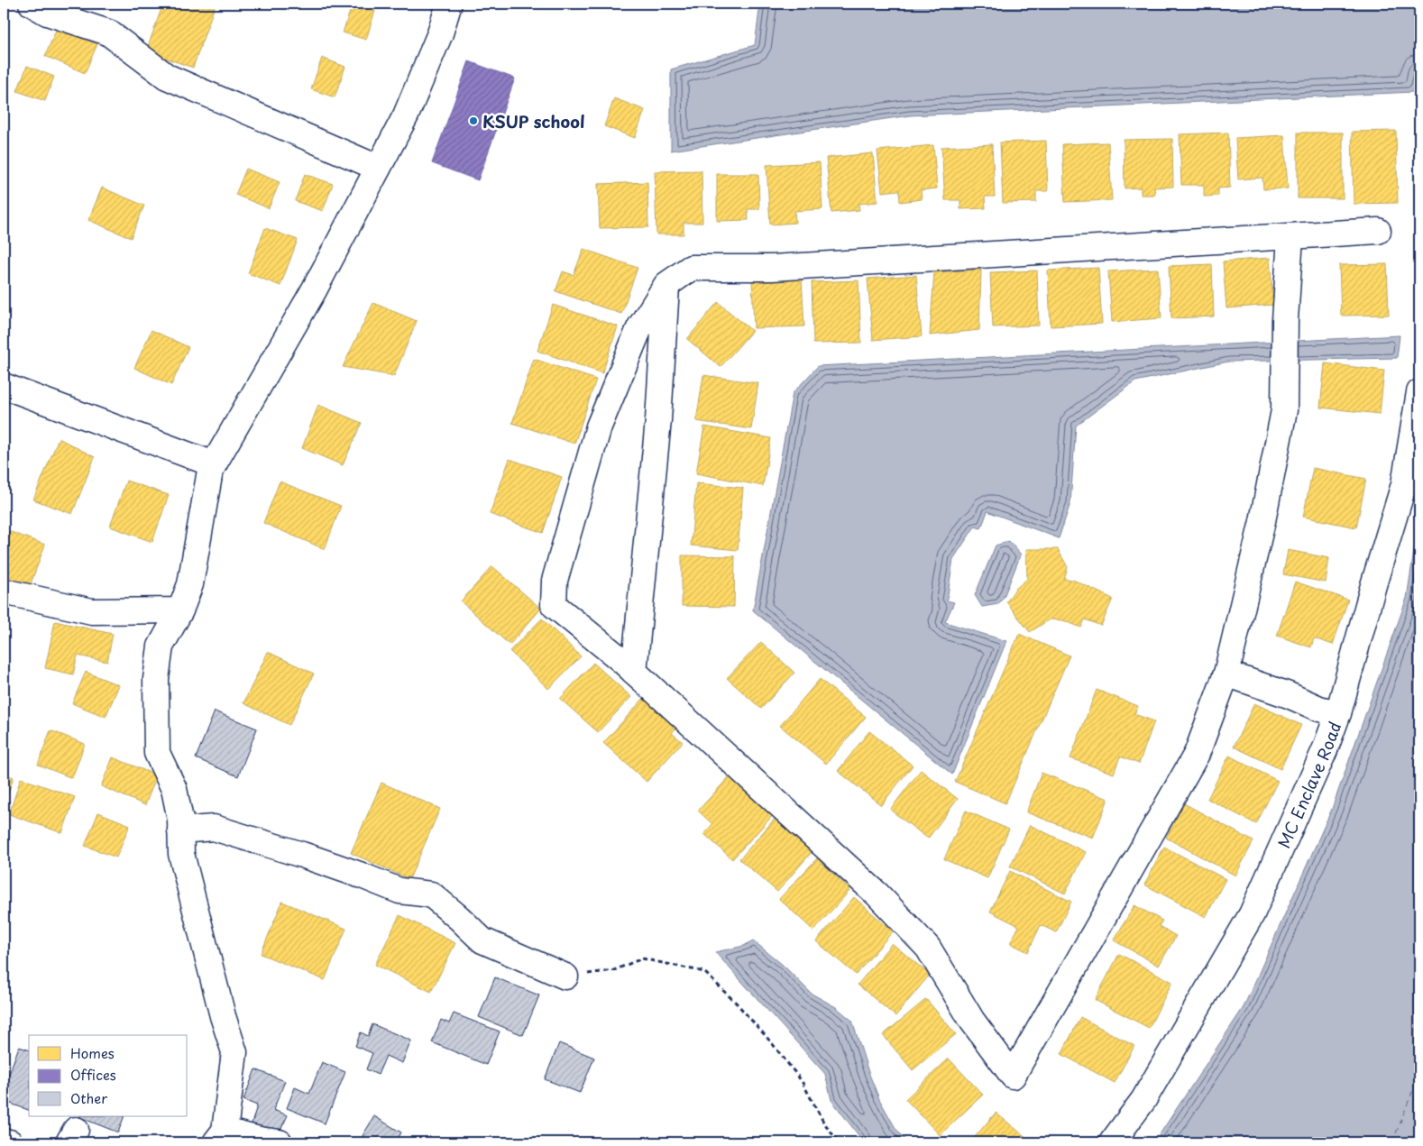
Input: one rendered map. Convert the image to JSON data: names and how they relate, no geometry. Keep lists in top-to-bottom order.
{
  "streets": {
    "street": ["MC Enclave Road"]
  },
  "places": ["KSUP school"],
  "legend": ["Homes", "Offices", "Other"]
}
